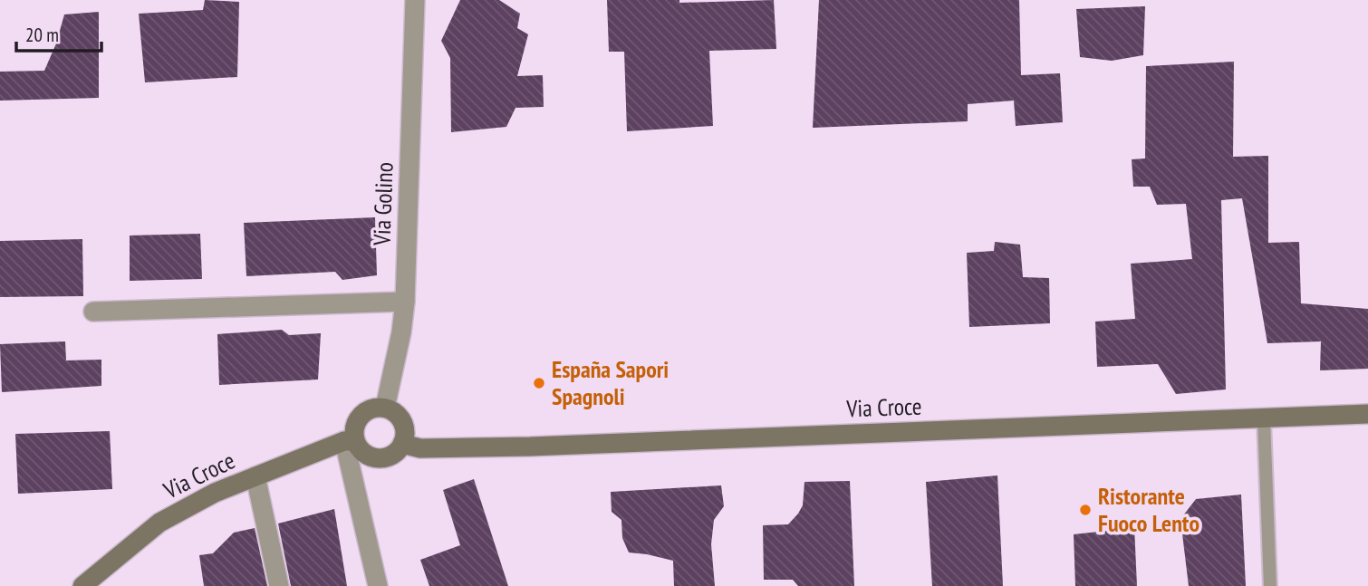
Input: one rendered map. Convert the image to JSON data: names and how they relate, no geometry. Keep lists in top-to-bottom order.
{
  "streets": {
    "street": ["Via Golino", "Via Croce"]
  },
  "crossings": [
    ["Via Golino", "Via Croce"]
  ],
  "places": ["España Sapori Spagnoli", "Ristorante Fuoco Lento"],
  "scale_bar": "20 m"
}
